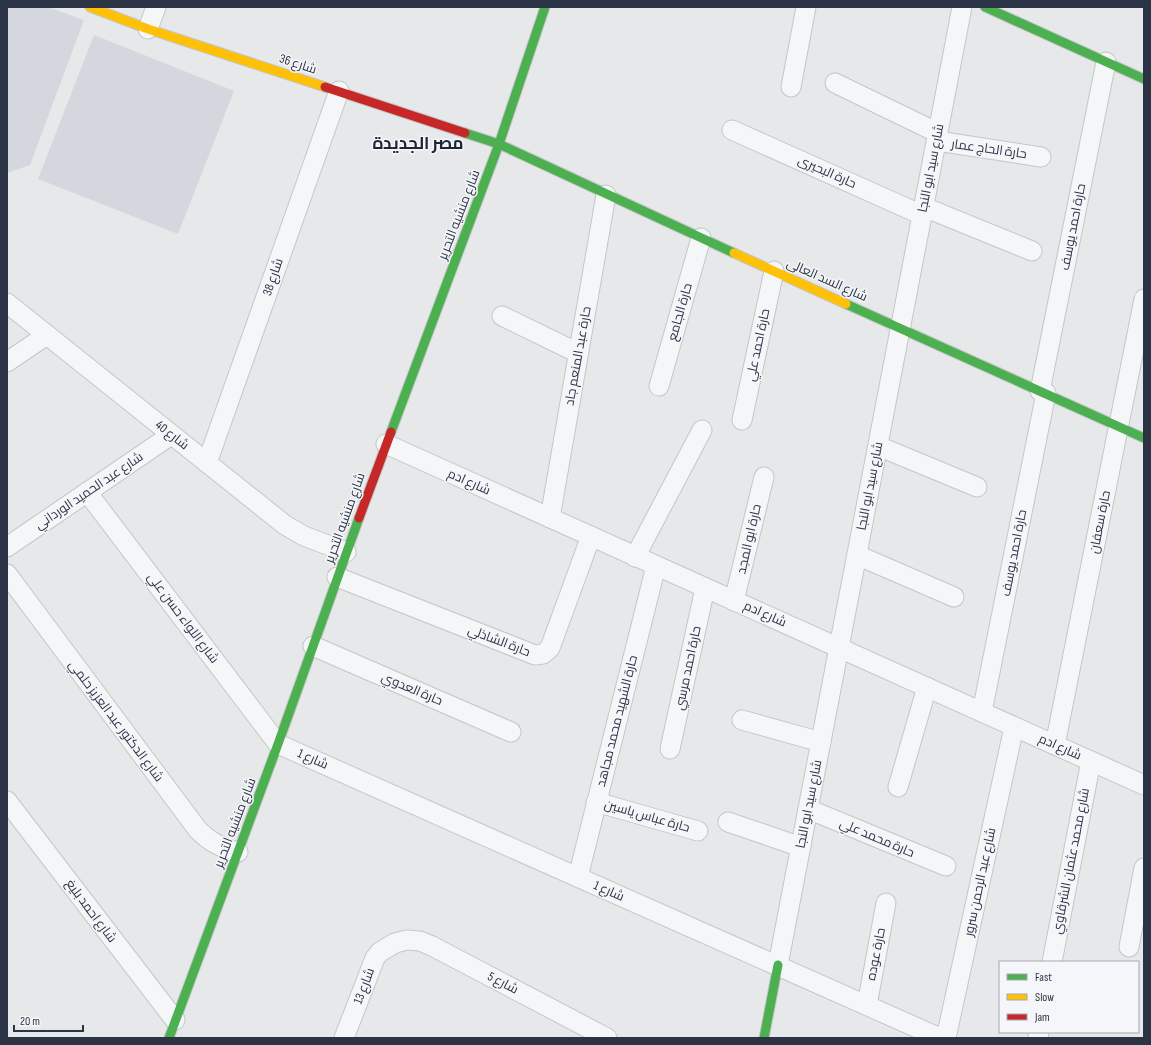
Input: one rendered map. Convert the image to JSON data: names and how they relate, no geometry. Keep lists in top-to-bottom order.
{
  "streets": {
    "street": [
      "شارع 36",
      "حارة الحاج عمار",
      "شارع سيد ابو النجا",
      "حارة البحيرى",
      "شارع منشيه التحرير",
      "حارة احمد يوسف",
      "شارع 38",
      "شارع السد العالى",
      "حارة الجامع",
      "حارة احمد علي",
      "حارة عبد المنعم جاد",
      "شارع 40",
      "شارع ادم",
      "شارع عبد الحميد الورداني",
      "حارة سعفان",
      "حارة ابو المجد",
      "شارع اللواء حسن علي",
      "حارة الشاذلي",
      "حارة احمد مرسي",
      "حارة العدوي",
      "شارع الدكتور عبد العزيز حلمي",
      "حارة الشهيد محمد مجاهد",
      "شارع 1",
      "حارة عباس ياسين",
      "حارة محمد علي",
      "شارع محمد عثمان الشرقاوي",
      "شارع عبد الرحمن سرور",
      "شارع احمد بليغ",
      "حارة عوده",
      "شارع 5",
      "شارع 13"
    ]
  },
  "crossings": [
    ["شارع 36", "شارع منشيه التحرير"],
    ["شارع 36", "شارع 38"],
    ["شارع 36", "شارع السد العالى"],
    ["حارة الحاج عمار", "شارع سيد ابو النجا"],
    ["شارع سيد ابو النجا", "حارة البحيرى"],
    ["شارع سيد ابو النجا", "شارع السد العالى"],
    ["شارع سيد ابو النجا", "شارع ادم"],
    ["شارع سيد ابو النجا", "شارع 1"],
    ["شارع سيد ابو النجا", "حارة محمد علي"],
    ["شارع منشيه التحرير", "شارع السد العالى"],
    ["شارع منشيه التحرير", "شارع 40"],
    ["شارع منشيه التحرير", "شارع ادم"],
    ["شارع منشيه التحرير", "شارع اللواء حسن علي"],
    ["شارع منشيه التحرير", "حارة الشاذلي"],
    ["شارع منشيه التحرير", "حارة العدوي"],
    ["شارع منشيه التحرير", "شارع الدكتور عبد العزيز حلمي"],
    ["شارع منشيه التحرير", "شارع 1"],
    ["شارع منشيه التحرير", "شارع احمد بليغ"],
    ["حارة احمد يوسف", "شارع السد العالى"],
    ["حارة احمد يوسف", "شارع ادم"],
    ["شارع 38", "شارع 40"],
    ["شارع السد العالى", "حارة الجامع"],
    ["شارع السد العالى", "حارة احمد علي"],
    ["شارع السد العالى", "حارة عبد المنعم جاد"],
    ["شارع السد العالى", "حارة سعفان"],
    ["حارة عبد المنعم جاد", "شارع ادم"],
    ["شارع 40", "شارع عبد الحميد الورداني"],
    ["شارع ادم", "حارة سعفان"],
    ["شارع ادم", "حارة ابو المجد"],
    ["شارع ادم", "حارة الشاذلي"],
    ["شارع ادم", "حارة احمد مرسي"],
    ["شارع ادم", "حارة الشهيد محمد مجاهد"],
    ["شارع ادم", "شارع محمد عثمان الشرقاوي"],
    ["شارع ادم", "شارع عبد الرحمن سرور"],
    ["شارع عبد الحميد الورداني", "شارع اللواء حسن علي"],
    ["شارع اللواء حسن علي", "شارع 1"],
    ["حارة الشهيد محمد مجاهد", "شارع 1"],
    ["حارة الشهيد محمد مجاهد", "حارة عباس ياسين"],
    ["شارع 1", "حارة عوده"],
    ["شارع 5", "شارع 13"]
  ],
  "districts": ["مصر الجديدة"],
  "legend": ["Fast", "Slow", "Jam"],
  "scale_bar": "20 m"
}
